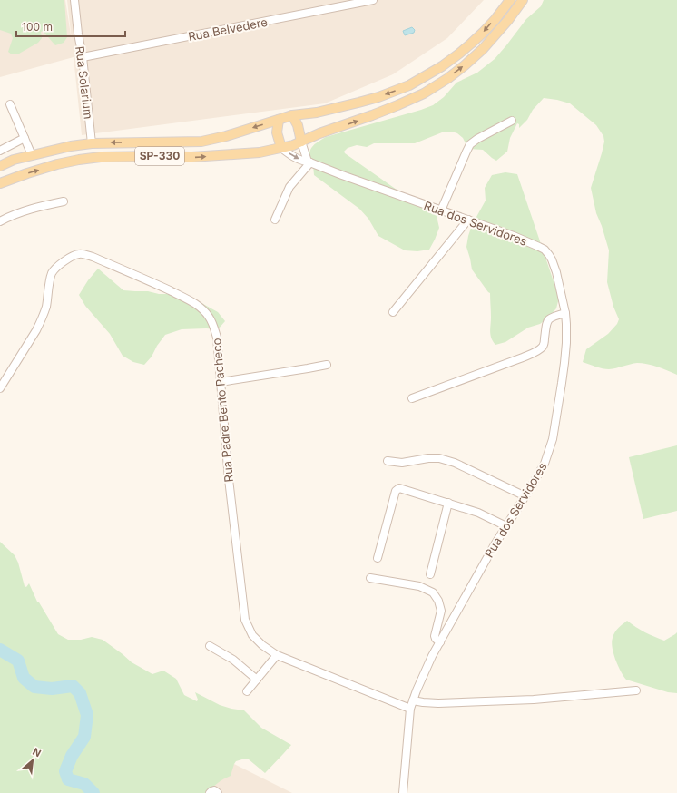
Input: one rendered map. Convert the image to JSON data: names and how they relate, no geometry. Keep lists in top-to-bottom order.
{
  "streets": {
    "main road": ["SP-330"],
    "street": [
      "Rua Belvedere",
      "Rua Solarium",
      "Rua dos Servidores",
      "Rua Padre Bento Pacheco"
    ]
  },
  "crossings": [
    ["Rua Belvedere", "Rua Solarium"],
    ["Rua Solarium", "SP-330"],
    ["SP-330", "Rua dos Servidores"],
    ["Rua dos Servidores", "Rua Padre Bento Pacheco"]
  ],
  "scale_bar": "100 m",
  "north": "top right"
}
